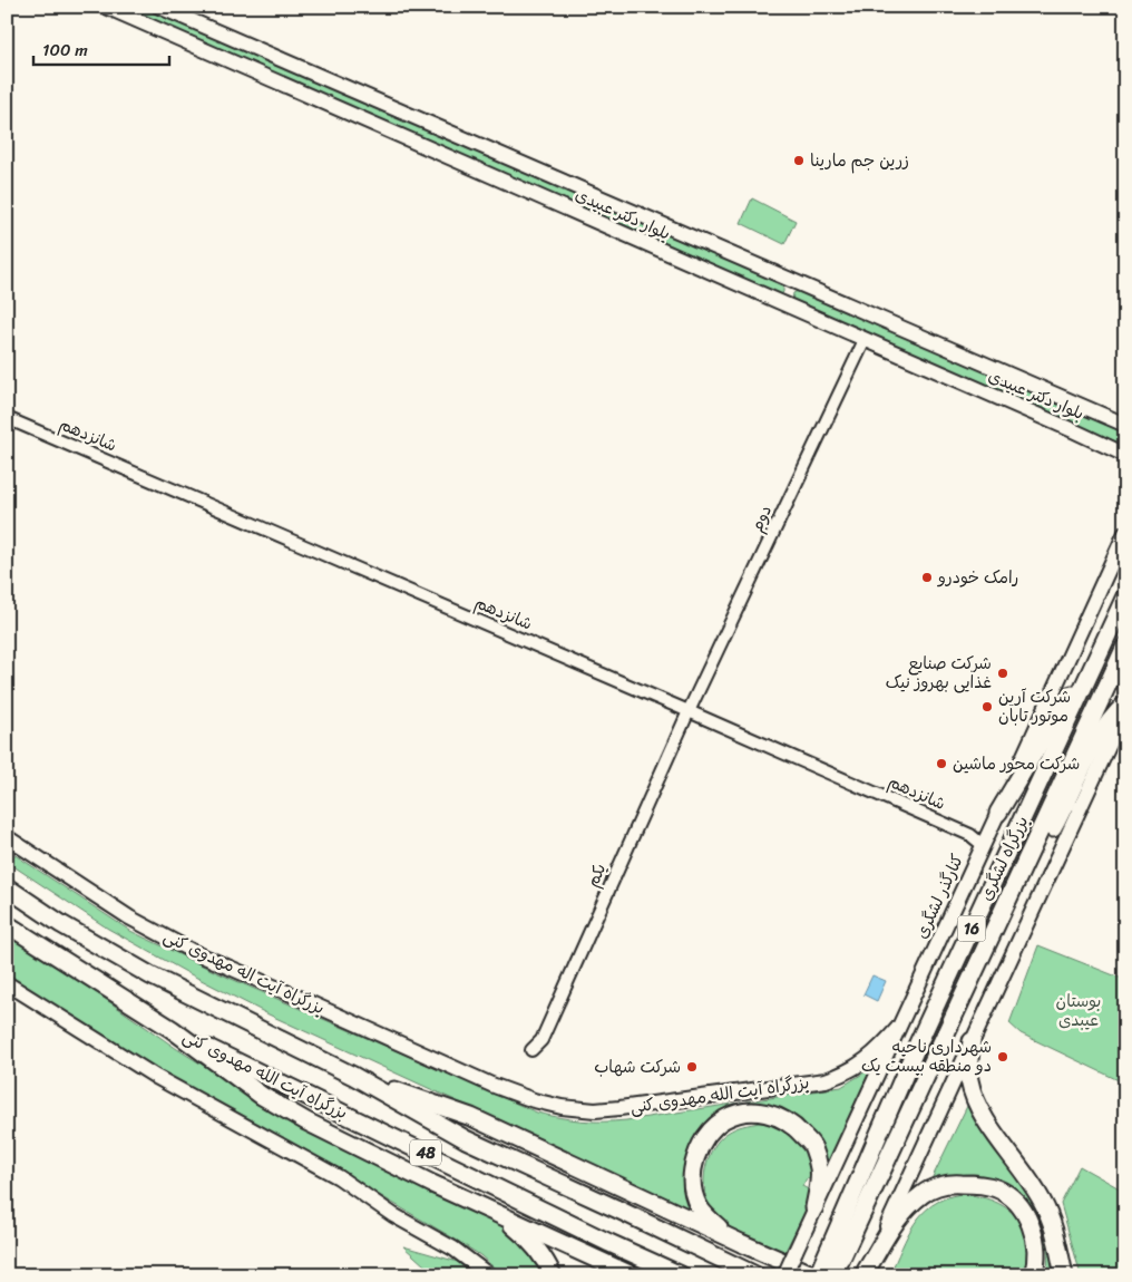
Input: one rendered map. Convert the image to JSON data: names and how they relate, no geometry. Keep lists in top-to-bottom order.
{
  "streets": {
    "highway": [
      "بزرگراه لشگری",
      "16",
      "بزرگراه آیت الله مهدوی کنی",
      "48"
    ],
    "main road": ["بلوار دکتر عبیدی", "کنارگذر لشگری", "بزرگراه آیت اله مهدوی کنی"],
    "street": ["شانزدهم", "دوم", "یکم"]
  },
  "crossings": [
    ["بلوار دکتر عبیدی", "دوم"],
    ["شانزدهم", "دوم"],
    ["شانزدهم", "یکم"],
    ["شانزدهم", "کنارگذر لشگری"],
    ["دوم", "یکم"],
    ["کنارگذر لشگری", "بزرگراه آیت الله مهدوی کنی"],
    ["بزرگراه آیت اله مهدوی کنی", "بزرگراه آیت الله مهدوی کنی"],
    ["بزرگراه آیت الله مهدوی کنی", "48"]
  ],
  "parks": ["بوستان عیبدی"],
  "places": [
    "زرین جم مارینا",
    "رامک خودرو",
    "شرکت صنایع غذایی بهروز نیک",
    "شرکت آرین موتور تابان",
    "شرکت محور ماشین",
    "شهرداری ناحیه دو منطقه بیست یک",
    "شرکت شهاب"
  ],
  "scale_bar": "100 m"
}
